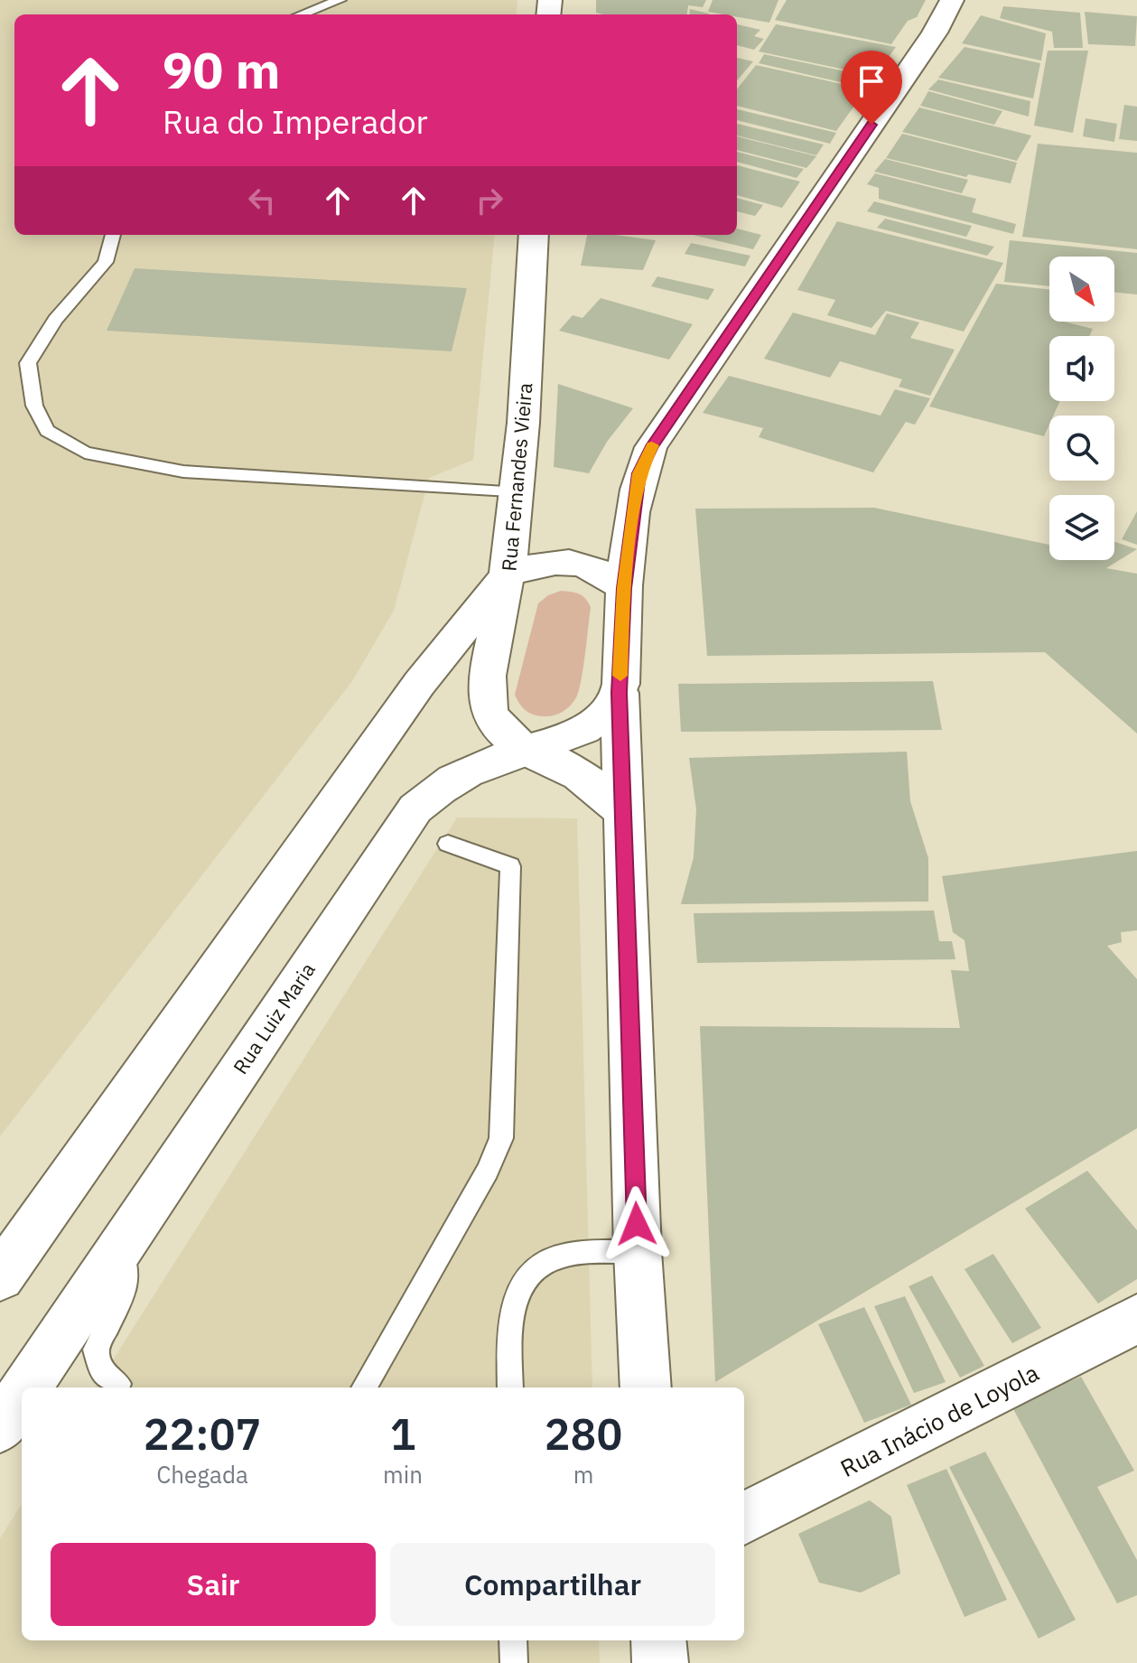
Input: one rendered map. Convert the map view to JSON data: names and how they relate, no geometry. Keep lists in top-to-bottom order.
{
  "streets": {
    "main road": ["Rua Fernandes Vieira", "Rua Luiz Maria", "Rua Inácio de Loyola"]
  },
  "crossings": [
    ["Rua Fernandes Vieira", "Rua Luiz Maria"]
  ],
  "north": "bottom right",
  "page": {
    "turn": ["90 m", "Rua do Imperador"],
    "eta": [
      "22:07",
      "Chegada",
      "1",
      "min",
      "280",
      "m"
    ],
    "buttons": ["Sair", "Compartilhar"]
  }
}
